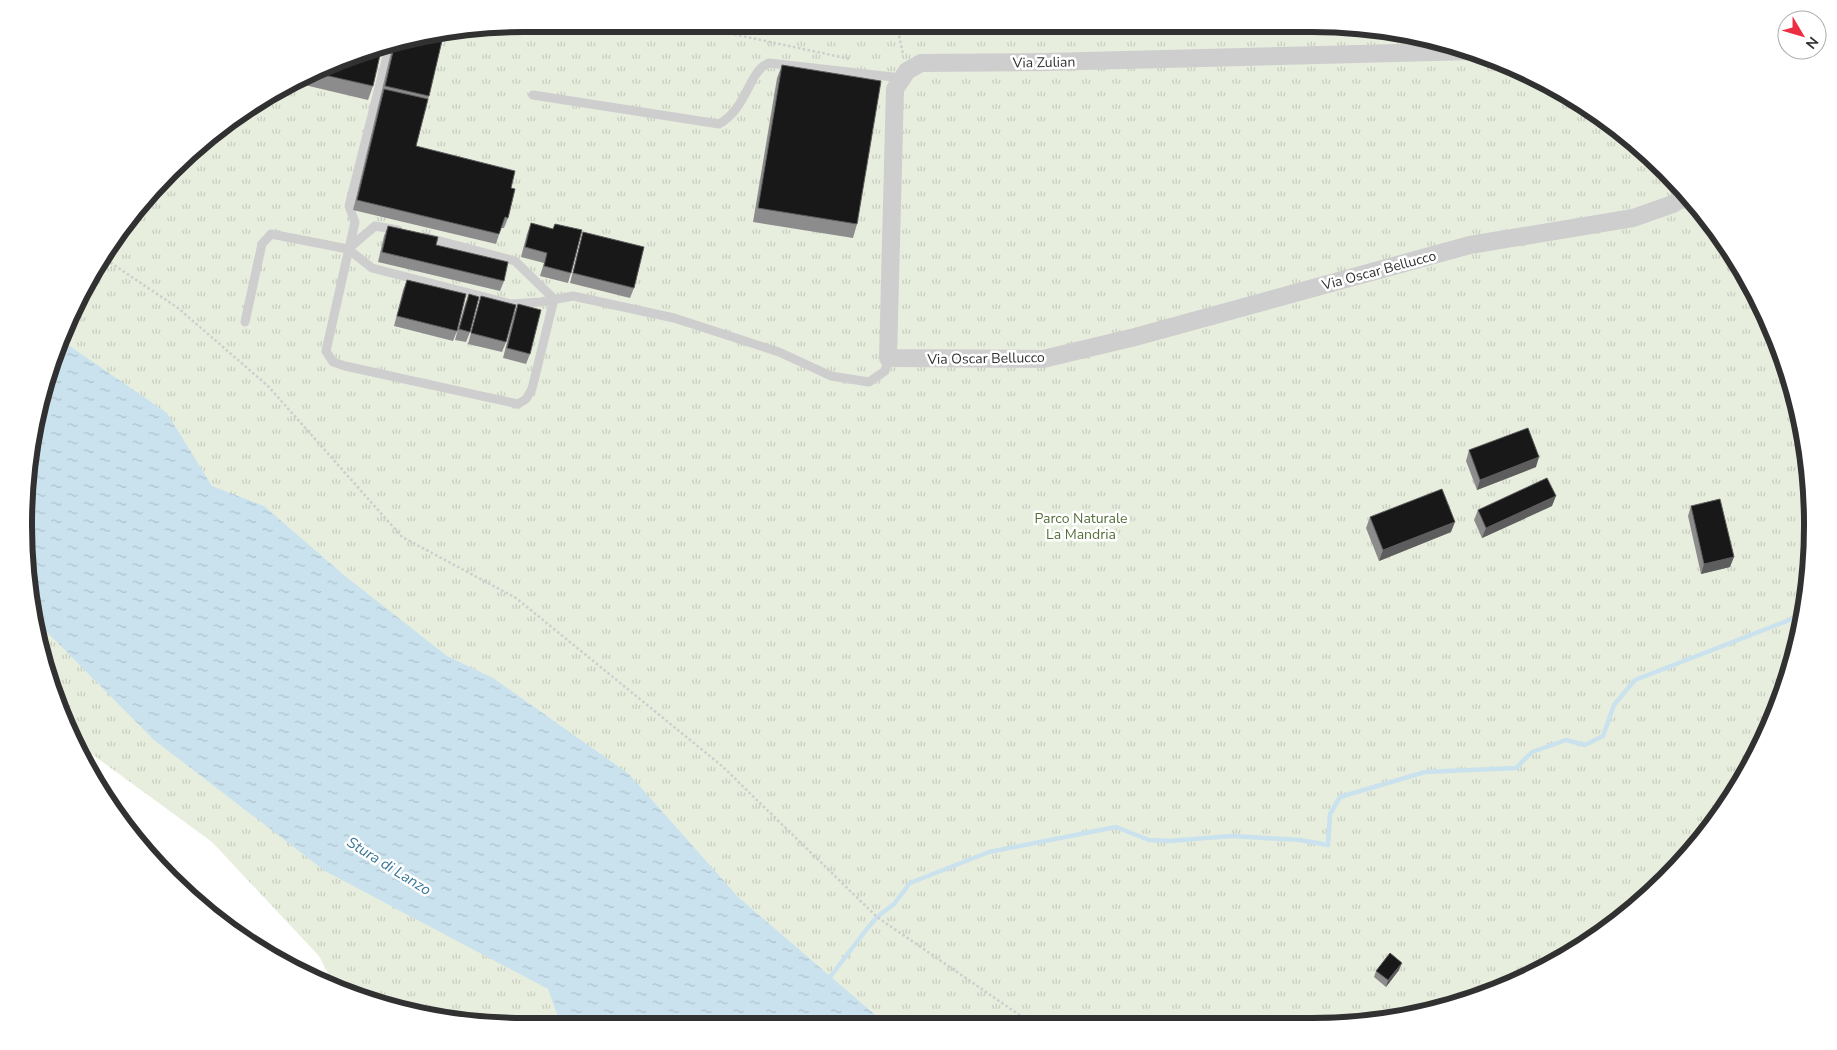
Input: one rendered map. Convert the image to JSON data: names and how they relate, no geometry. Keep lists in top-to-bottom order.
{
  "streets": {
    "street": ["Via Zulian", "Via Oscar Bellucco"]
  },
  "water": ["Stura di Lanzo"],
  "parks": ["Parco Naturale La Mandria"],
  "north": "bottom right"
}
